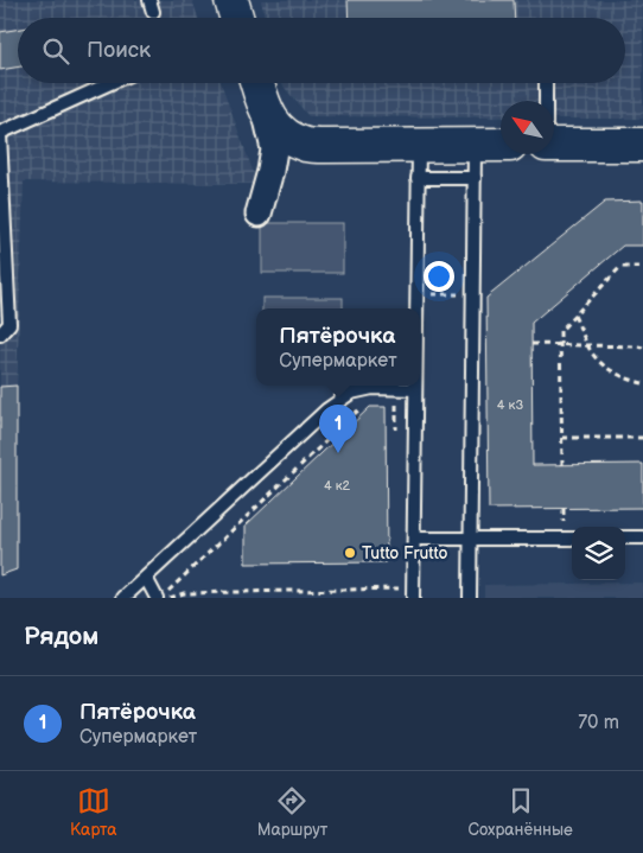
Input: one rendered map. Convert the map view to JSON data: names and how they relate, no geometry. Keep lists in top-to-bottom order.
{
  "places": ["Tutto Frutto"],
  "house_numbers": ["4 к3", "4 к2"],
  "north": "top left",
  "page": {
    "search": "Поиск",
    "popup": ["Пятёрочка", "Супермаркет"],
    "pins": "1",
    "heading": "Рядом",
    "list": [
      {
        "mark": "1",
        "name": "Пятёрочка",
        "note": "Супермаркет",
        "value": "70 m"
      }
    ],
    "nav": ["Карта", "Маршрут", "Сохранённые"]
  }
}
